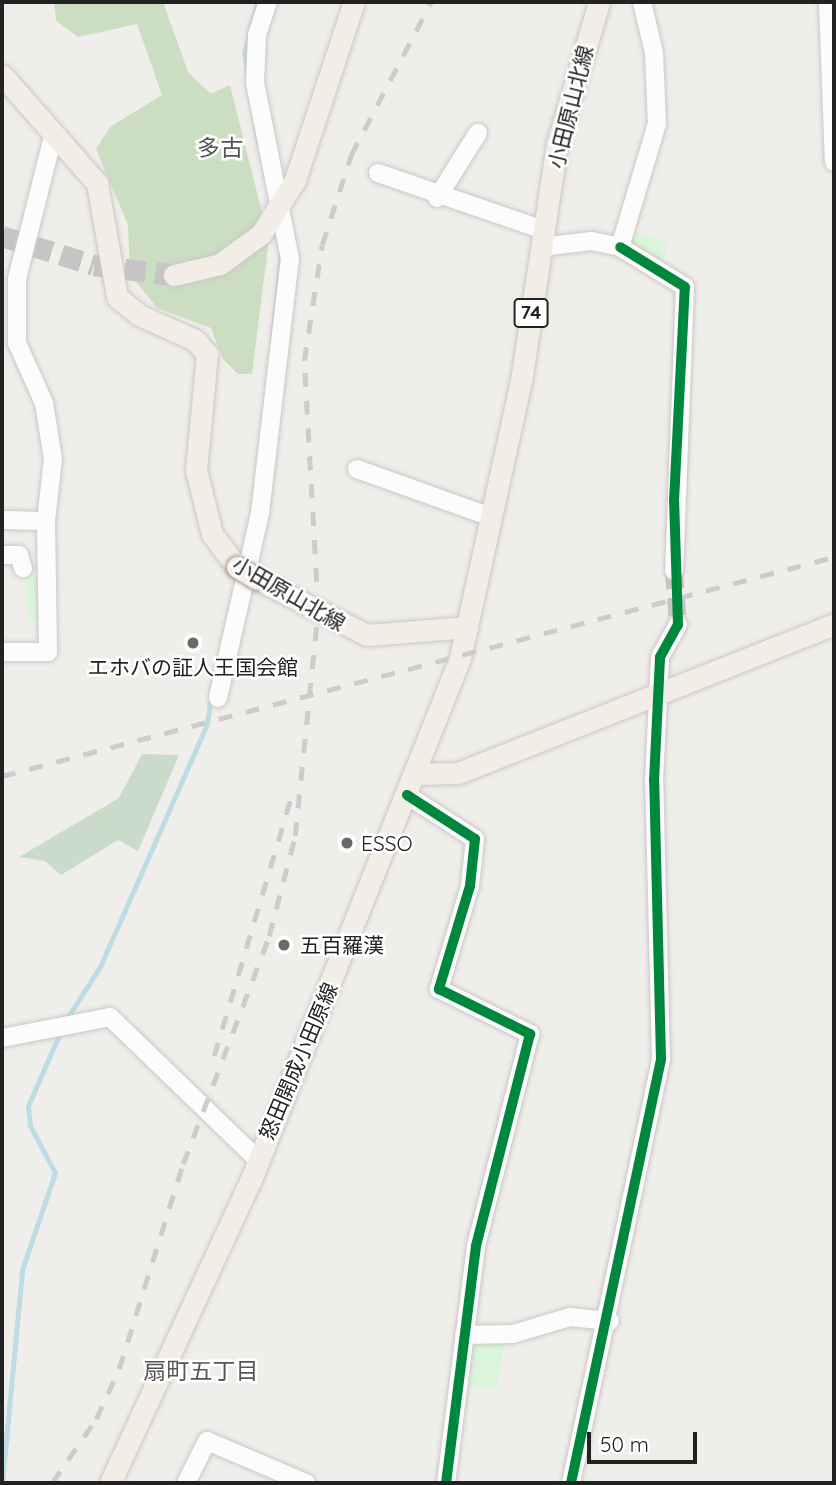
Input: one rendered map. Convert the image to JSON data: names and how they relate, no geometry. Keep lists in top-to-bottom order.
{
  "streets": {
    "main road": ["小田原山北線", "74", "怒田開成小田原線"]
  },
  "crossings": [
    ["小田原山北線", "怒田開成小田原線"]
  ],
  "districts": ["多古", "扇町五丁目"],
  "places": ["エホバの証人王国会館", "ESSO", "五百羅漢"],
  "scale_bar": "50 m"
}
